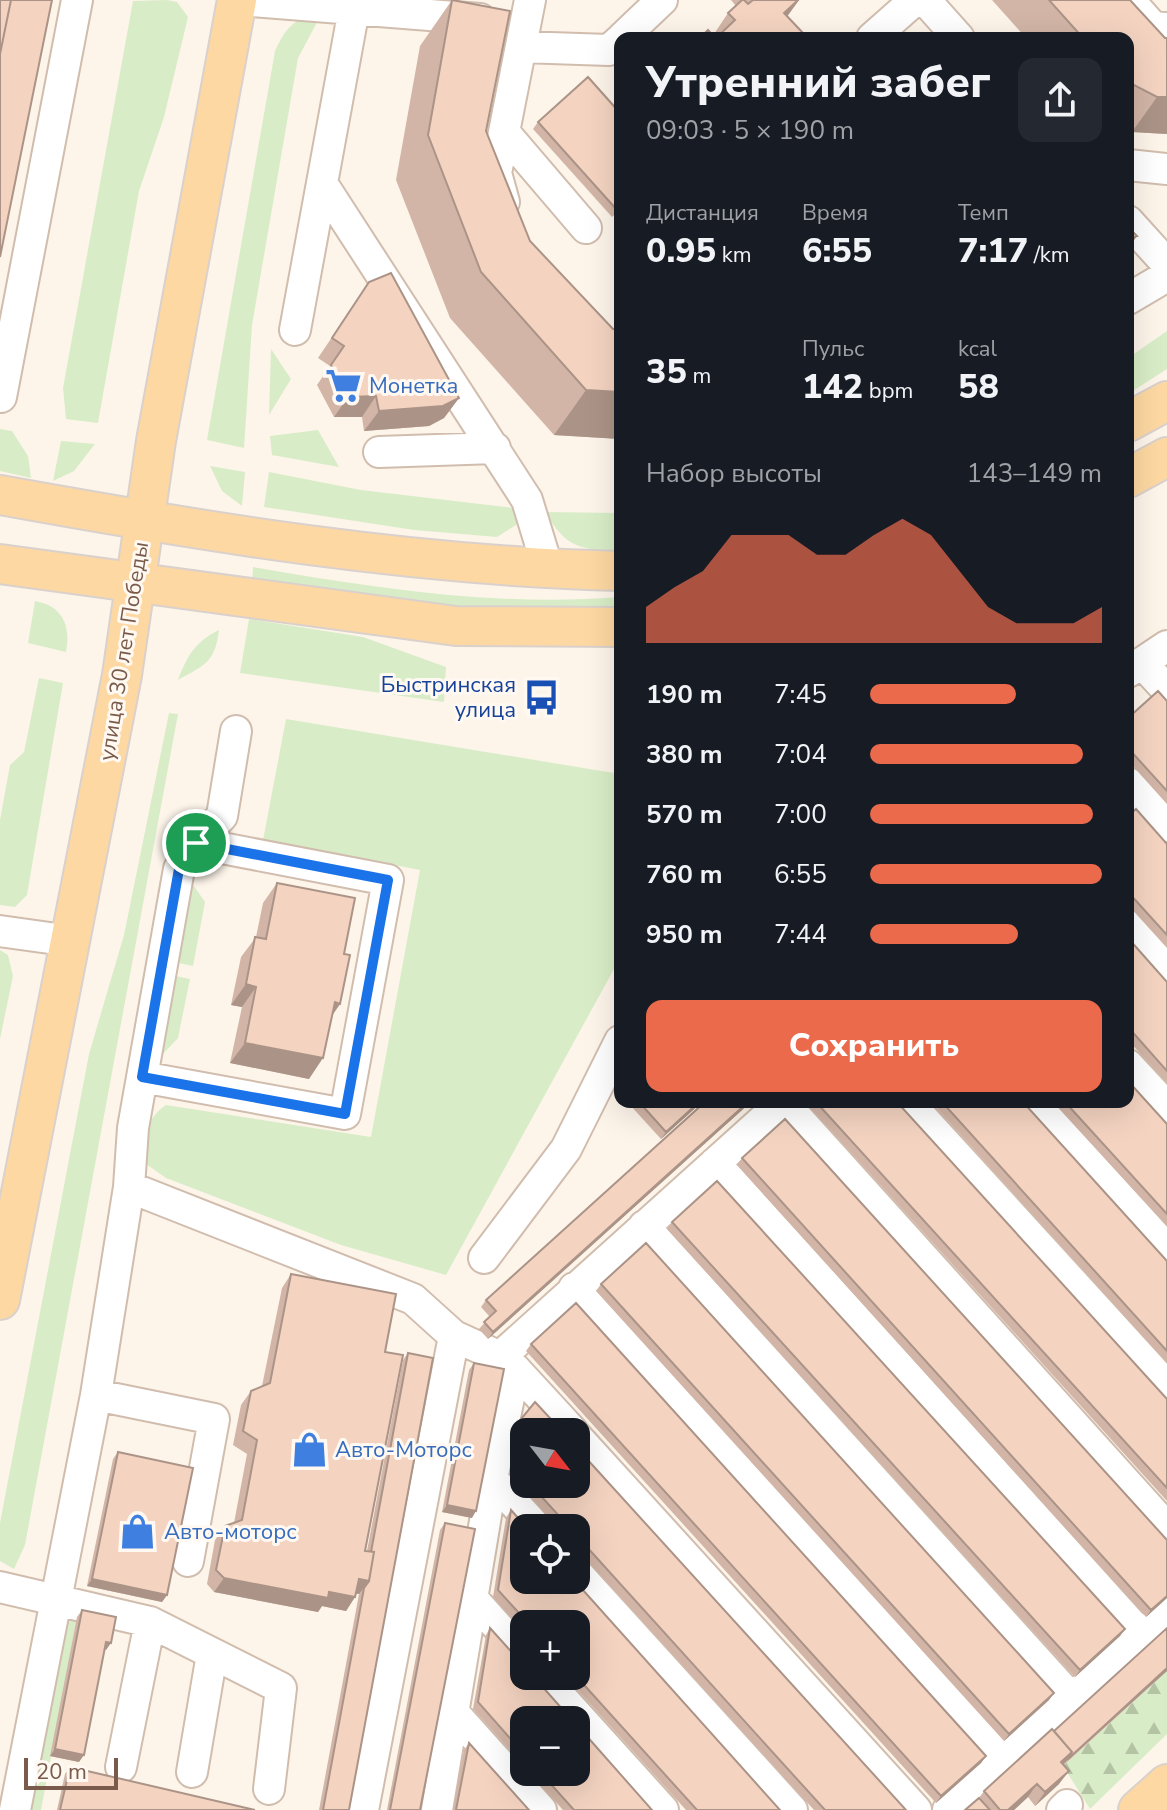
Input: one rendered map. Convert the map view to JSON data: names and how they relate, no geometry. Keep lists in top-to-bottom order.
{
  "streets": {
    "main road": ["улица 30 лет Победы"]
  },
  "places": {
    "supermarket": ["Монетка"],
    "bus stop": ["Быстринская улица"],
    "shop": ["Авто-Моторс", "Авто-моторс"]
  },
  "scale_bar": "20 m",
  "north": "bottom right",
  "page": {
    "heading": ["Утренний забег", "09:03 · 5 × 190 m"],
    "stats": [
      ["Дистанция", "0.95 km"],
      ["Время", "6:55"],
      ["Темп", "7:17 /km"],
      ["35 m"],
      ["Пульс", "142 bpm"],
      ["kcal", "58"]
    ],
    "chart": ["Набор высоты", "143–149 m"],
    "list": [
      {
        "name": "190 m",
        "note": "7:45"
      },
      {
        "name": "380 m",
        "note": "7:04"
      },
      {
        "name": "570 m",
        "note": "7:00"
      },
      {
        "name": "760 m",
        "note": "6:55"
      },
      {
        "name": "950 m",
        "note": "7:44"
      }
    ],
    "buttons": "Сохранить",
    "map_buttons": ["+", "−"],
    "scale": "20 m"
  }
}
